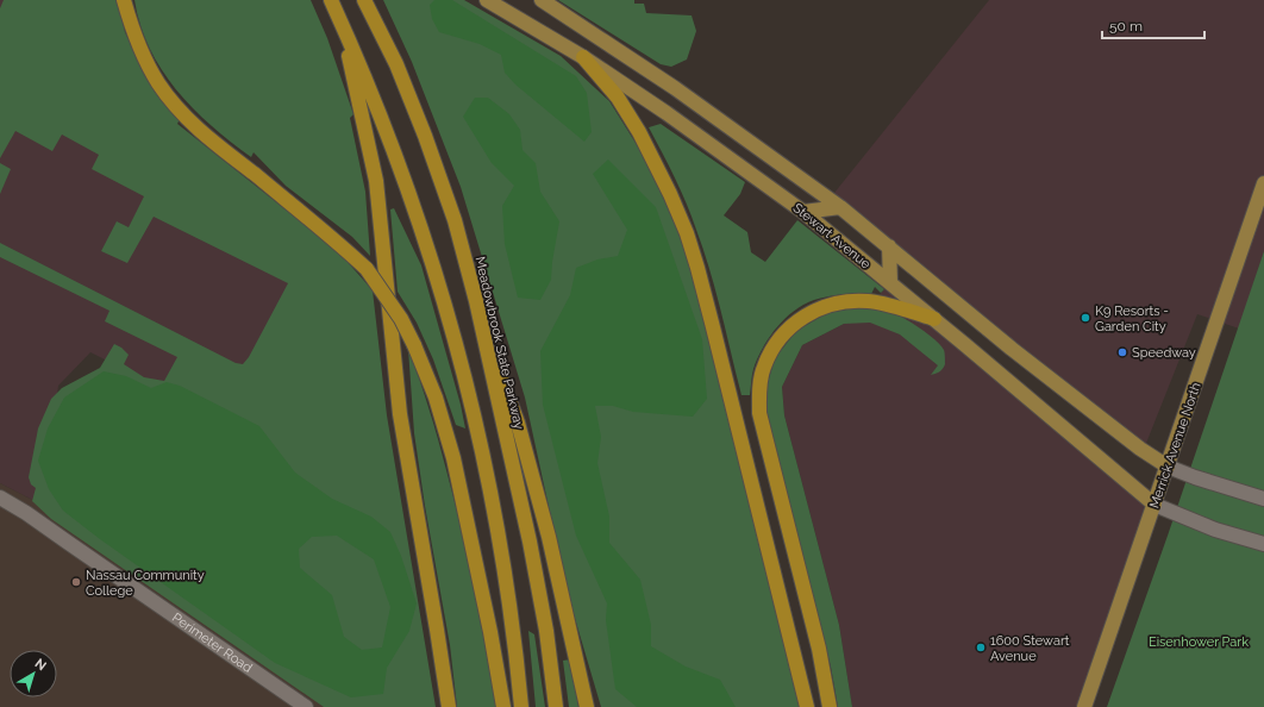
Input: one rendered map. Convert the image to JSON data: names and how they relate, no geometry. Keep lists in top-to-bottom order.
{
  "streets": {
    "highway": ["Meadowbrook State Parkway"],
    "main road": ["Stewart Avenue", "Merrick Avenue North"],
    "street": ["Perimeter Road"]
  },
  "crossings": [
    ["Stewart Avenue", "Merrick Avenue North"]
  ],
  "parks": ["Eisenhower Park"],
  "places": [
    "K9 Resorts - Garden City",
    "Speedway",
    "Nassau Community College",
    "1600 Stewart Avenue"
  ],
  "scale_bar": "50 m",
  "north": "top right"
}
